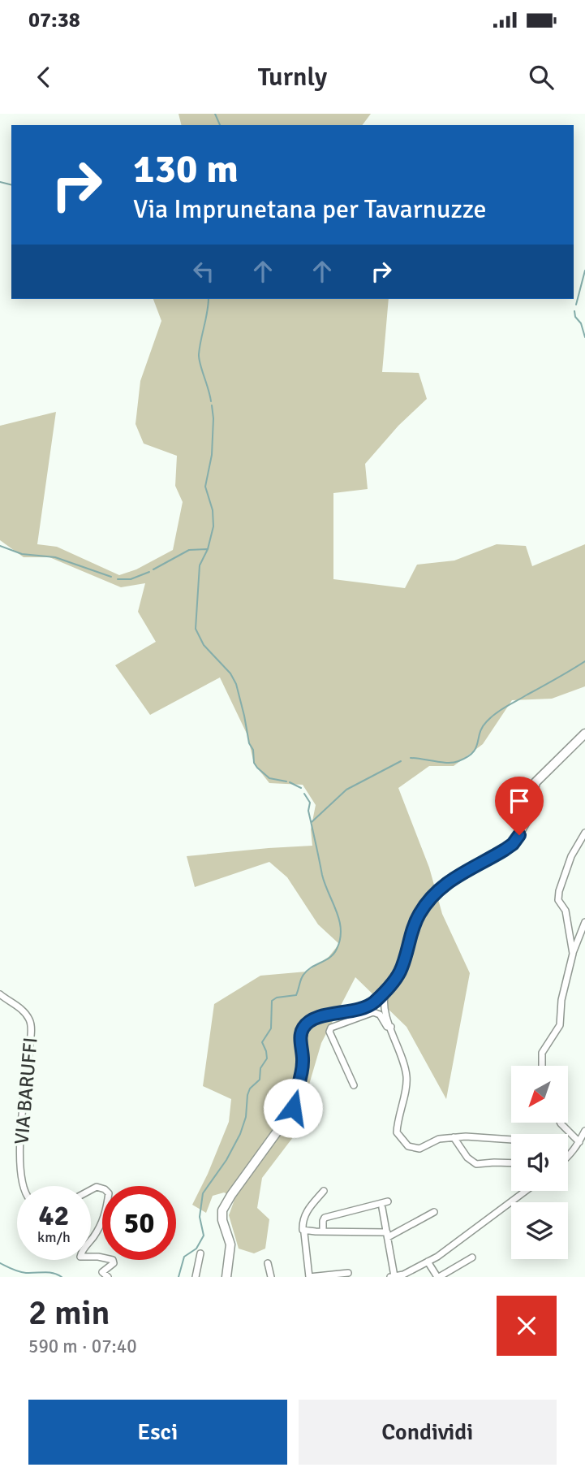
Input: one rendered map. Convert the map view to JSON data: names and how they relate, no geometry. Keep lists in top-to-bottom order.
{
  "streets": {
    "street": ["VIA BARUFFI"]
  },
  "north": "bottom left",
  "page": {
    "status": "07:38",
    "header": "Turnly",
    "turn": ["130 m", "Via Imprunetana per Tavarnuzze"],
    "speed": "42 km/h",
    "limit": "50",
    "heading": ["2 min", "590 m · 07:40"],
    "buttons": ["Esci", "Condividi"]
  }
}
